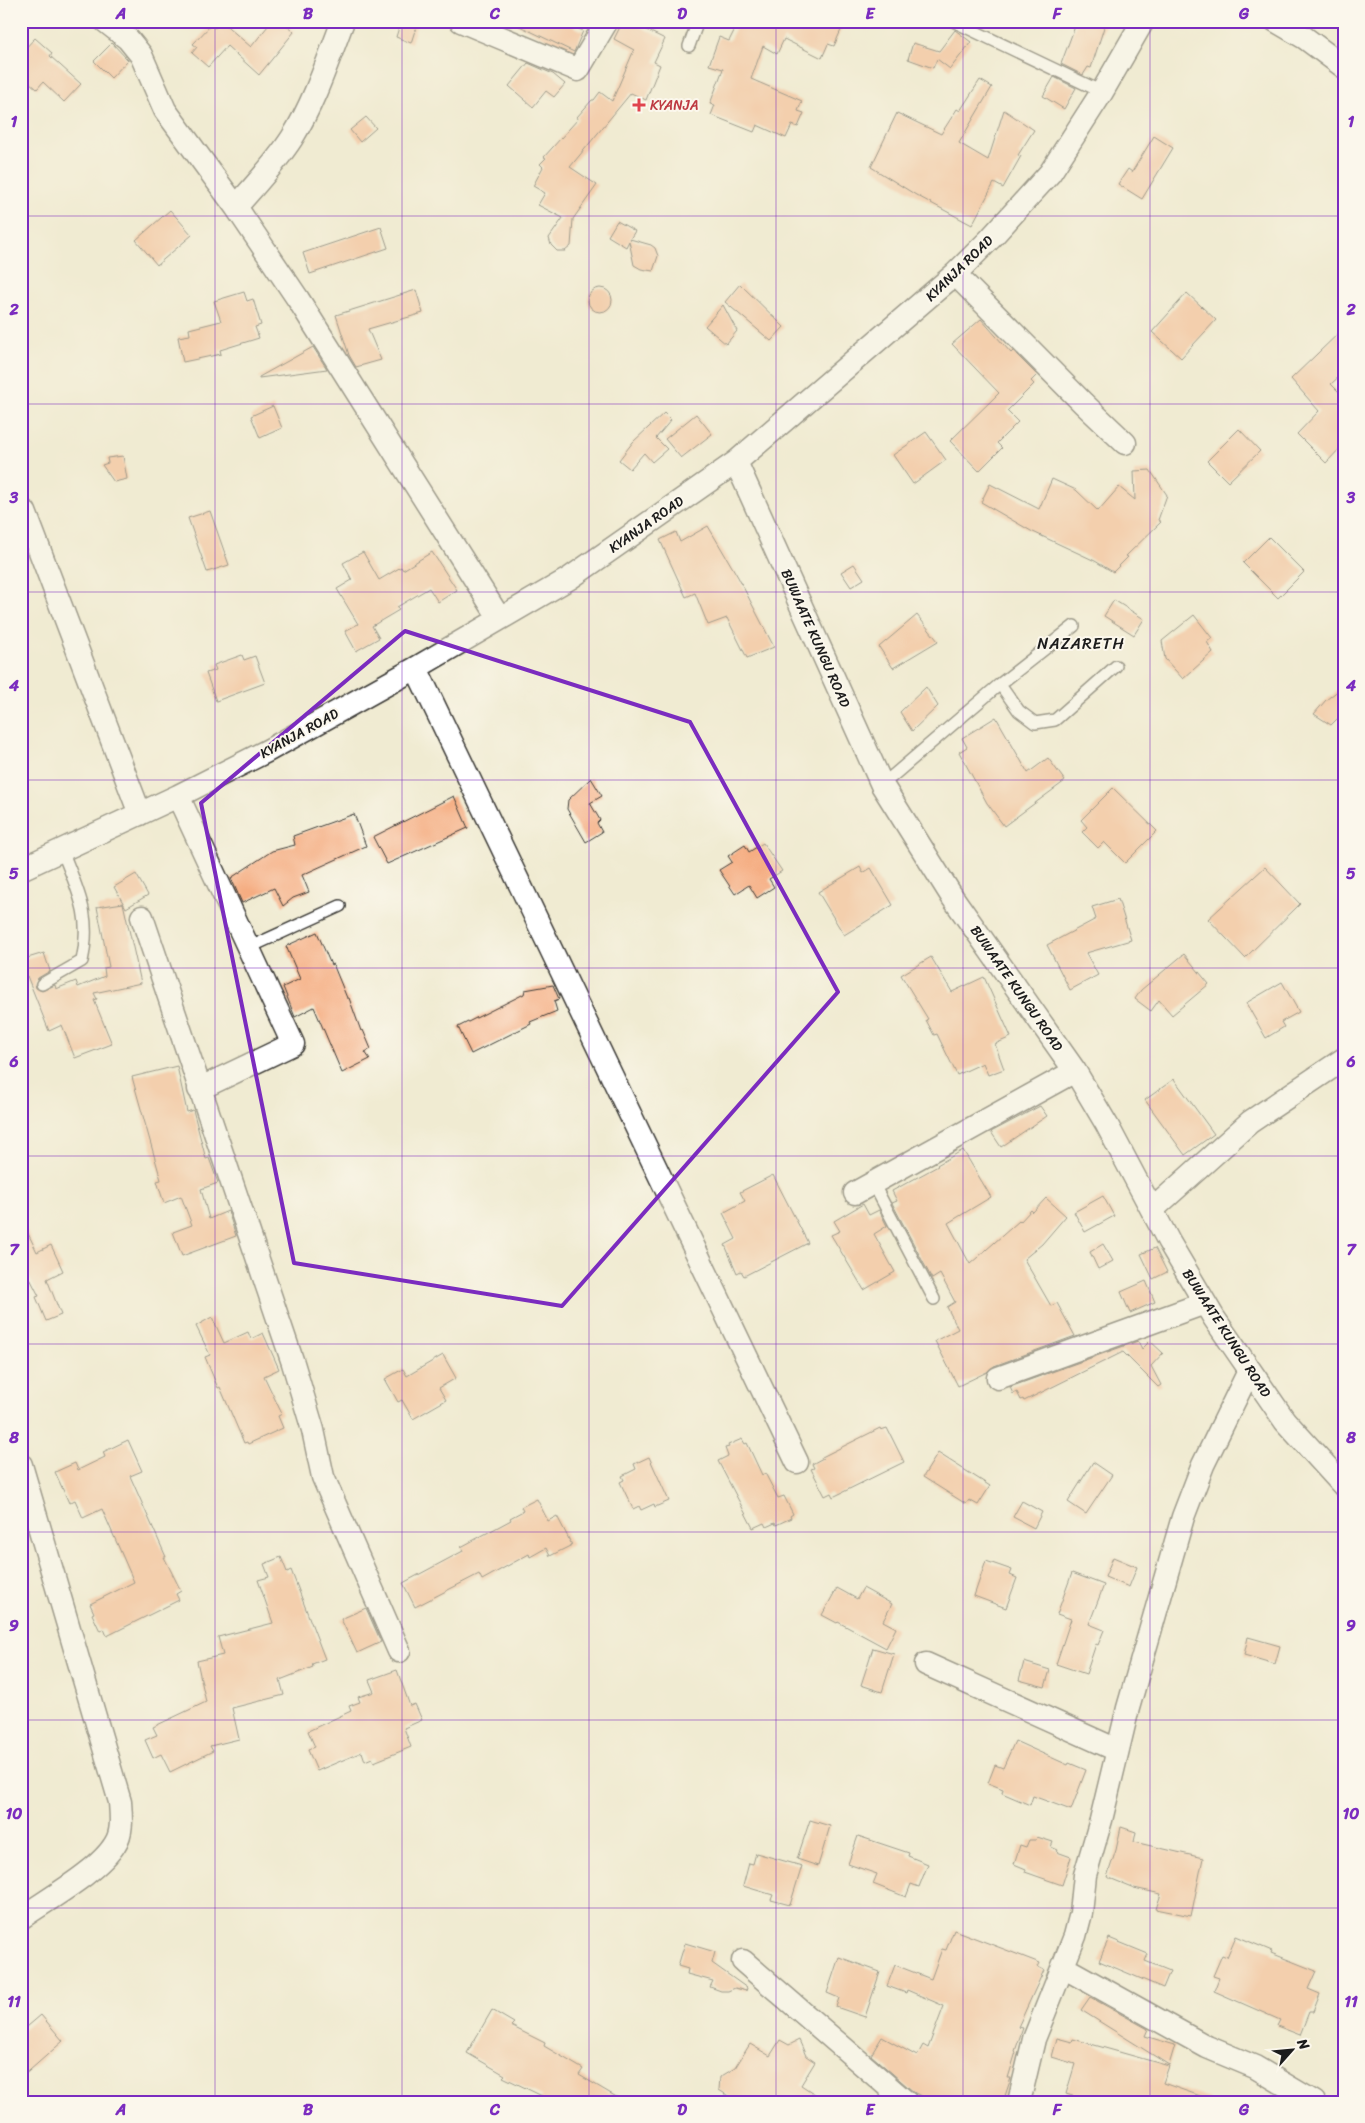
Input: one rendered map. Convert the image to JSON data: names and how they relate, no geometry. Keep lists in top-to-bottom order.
{
  "streets": {
    "street": ["KYANJA ROAD", "BUWAATE KUNGU ROAD"]
  },
  "crossings": [
    ["KYANJA ROAD", "BUWAATE KUNGU ROAD"]
  ],
  "districts": ["NAZARETH"],
  "places": {
    "health": ["KYANJA"]
  },
  "north": "top right",
  "grid": {
    "columns": [
      "A",
      "B",
      "C",
      "D",
      "E",
      "F",
      "G"
    ],
    "rows": [
      "1",
      "2",
      "3",
      "4",
      "5",
      "6",
      "7",
      "8",
      "9",
      "10",
      "11"
    ]
  }
}
